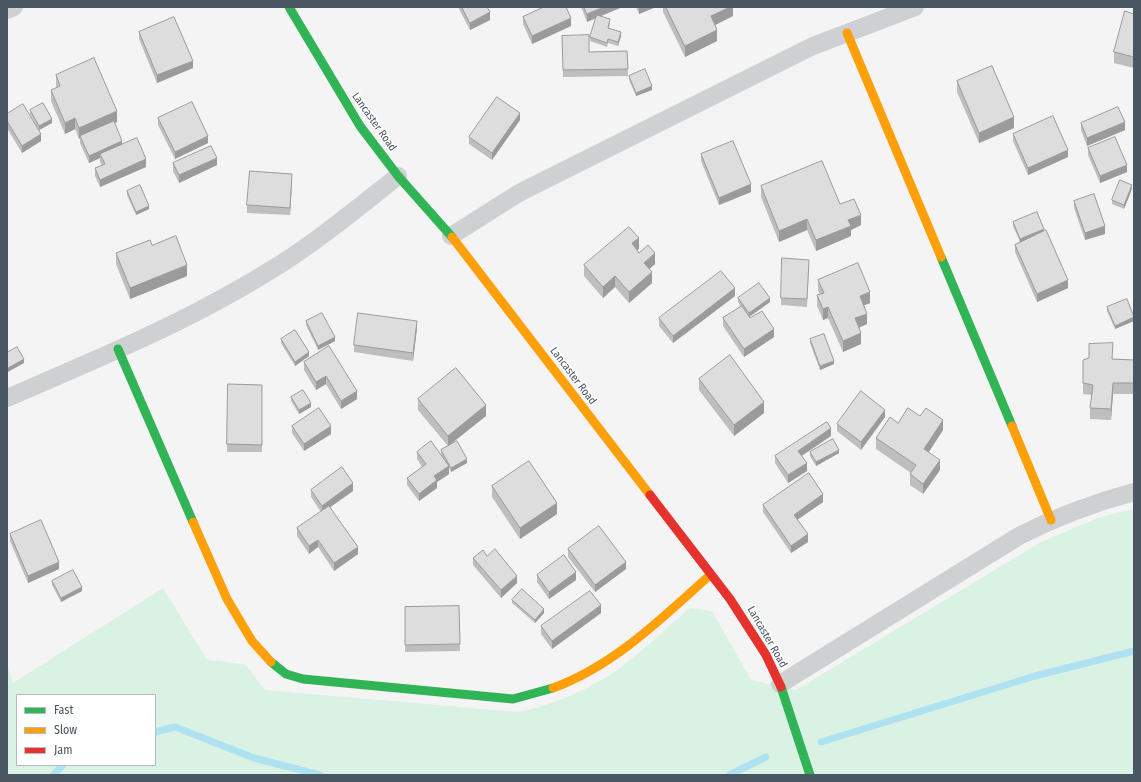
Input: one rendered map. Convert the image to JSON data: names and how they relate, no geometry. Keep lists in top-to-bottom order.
{
  "streets": {
    "street": ["Lancaster Road"]
  },
  "legend": ["Fast", "Slow", "Jam"]
}
